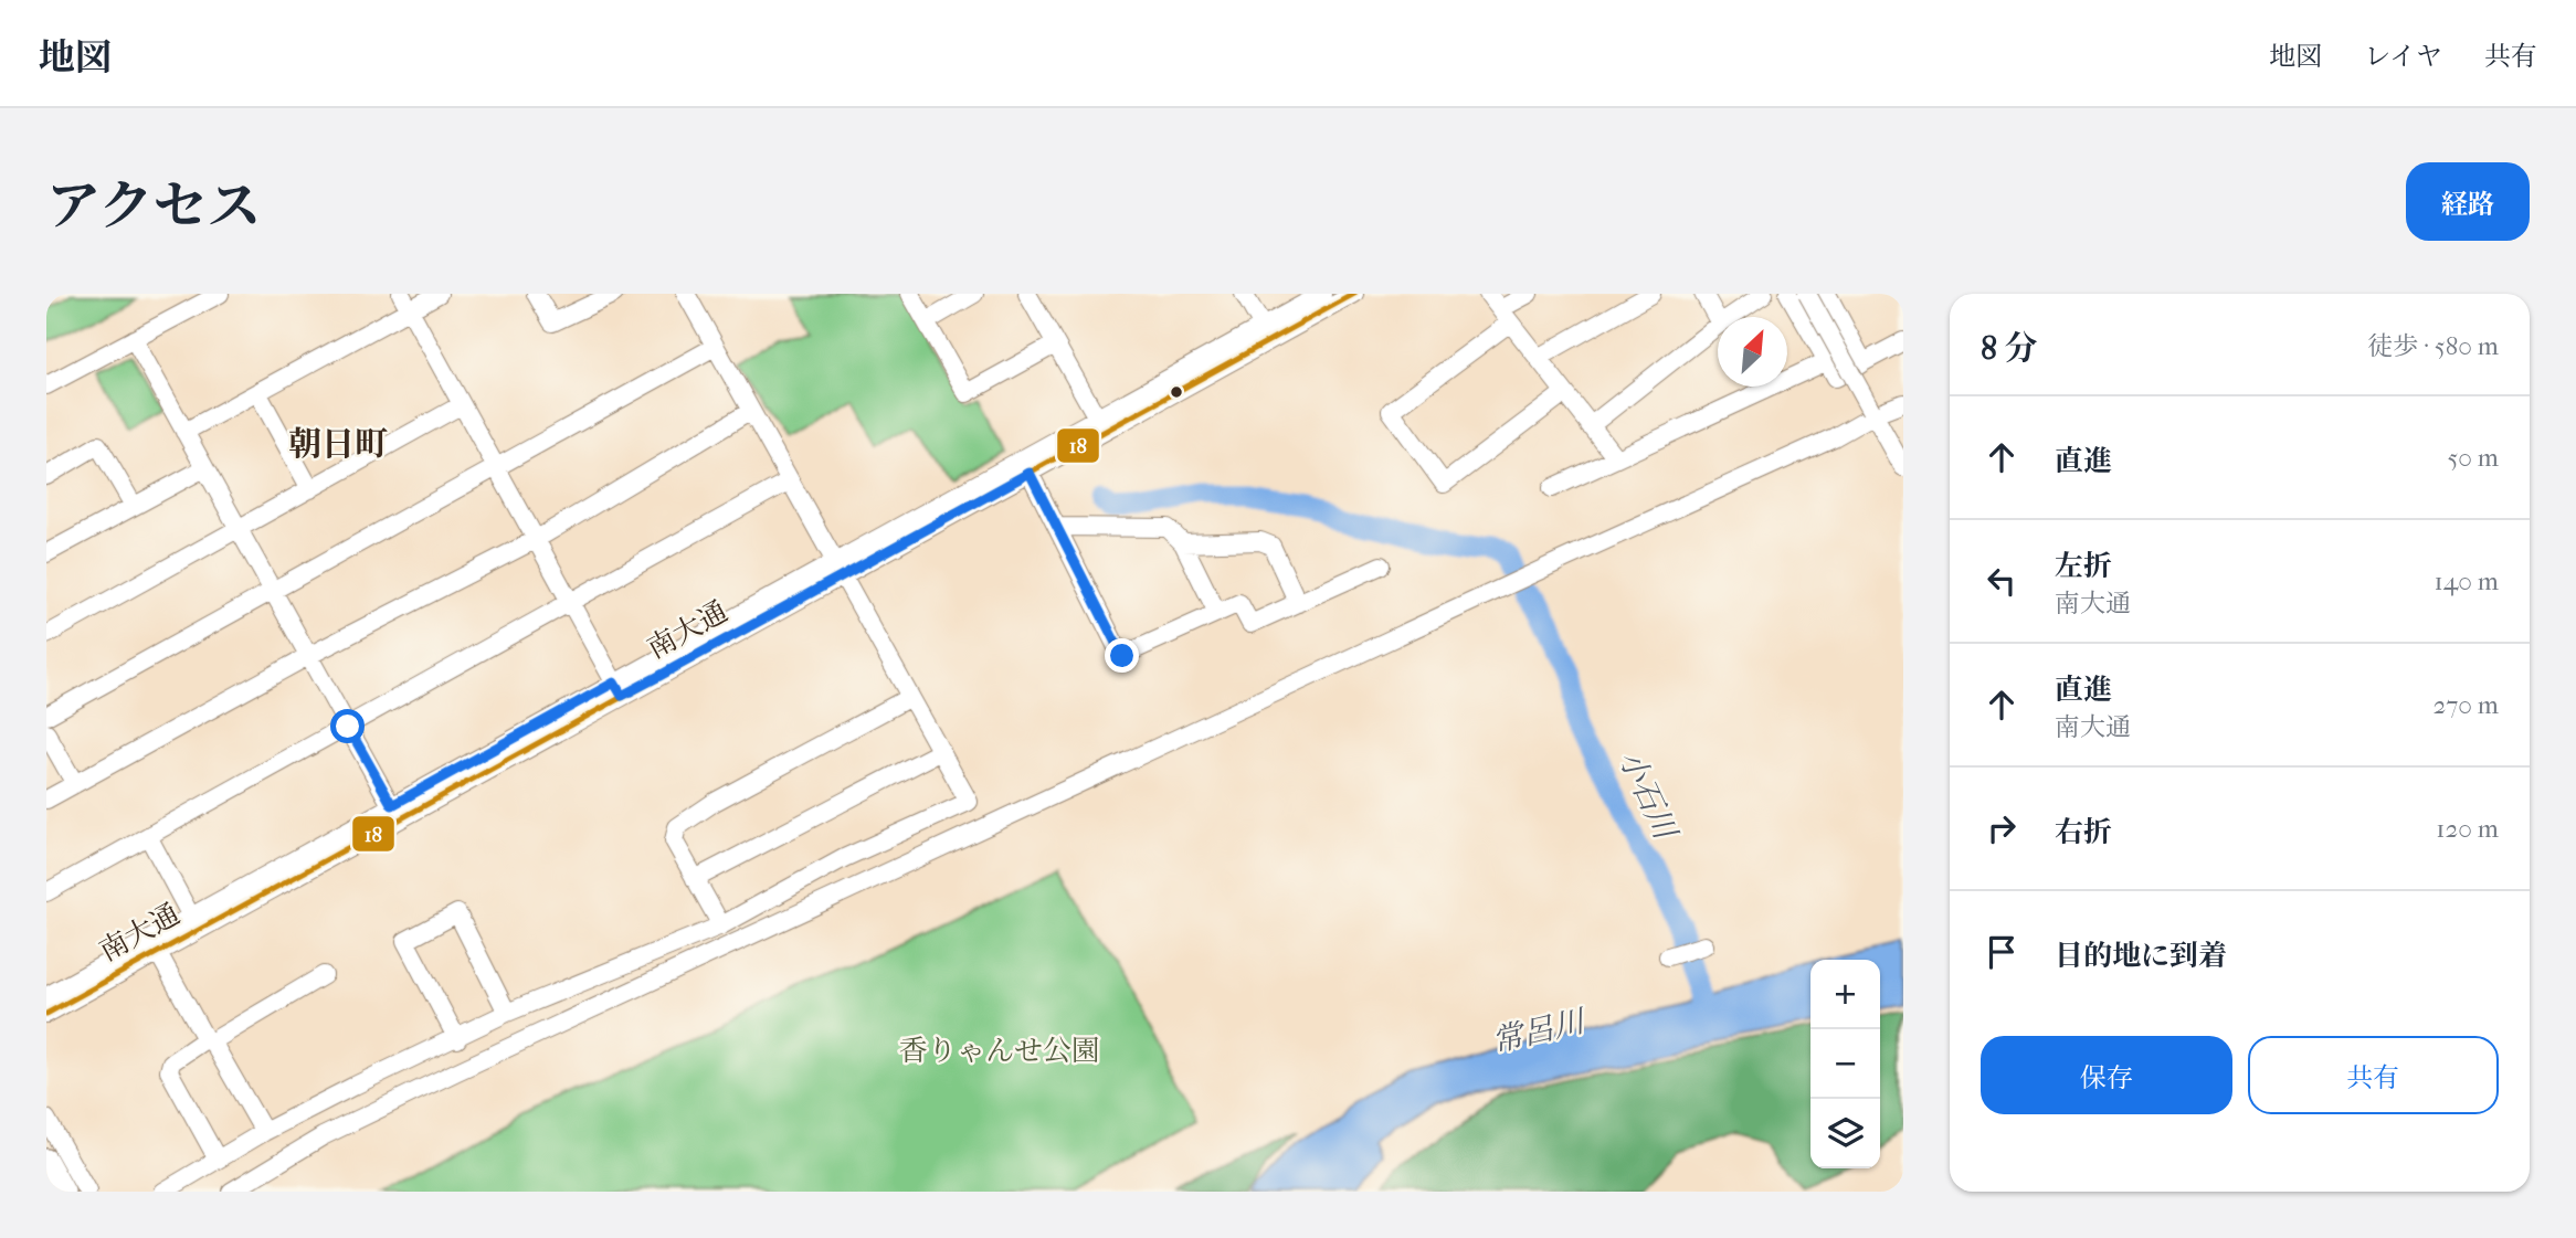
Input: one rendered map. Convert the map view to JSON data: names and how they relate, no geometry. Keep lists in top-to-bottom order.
{
  "streets": {
    "street": ["南大通"]
  },
  "districts": ["朝日町"],
  "water": ["小石川", "常呂川"],
  "parks": ["香りゃんせ公園"],
  "lines": ["transit line 18"],
  "north": "top right",
  "page": {
    "header": "地図",
    "nav": ["地図", "レイヤ", "共有"],
    "title": "アクセス",
    "buttons": [
      "経路",
      ["保存", "共有"]
    ],
    "heading": ["8 分", "徒歩 · 580 m"],
    "list": [
      ["直進", "50 m"],
      ["左折", "南大通", "140 m"],
      ["直進", "南大通", "270 m"],
      ["右折", "120 m"],
      "目的地に到着"
    ],
    "map_buttons": ["+", "−"]
  }
}
